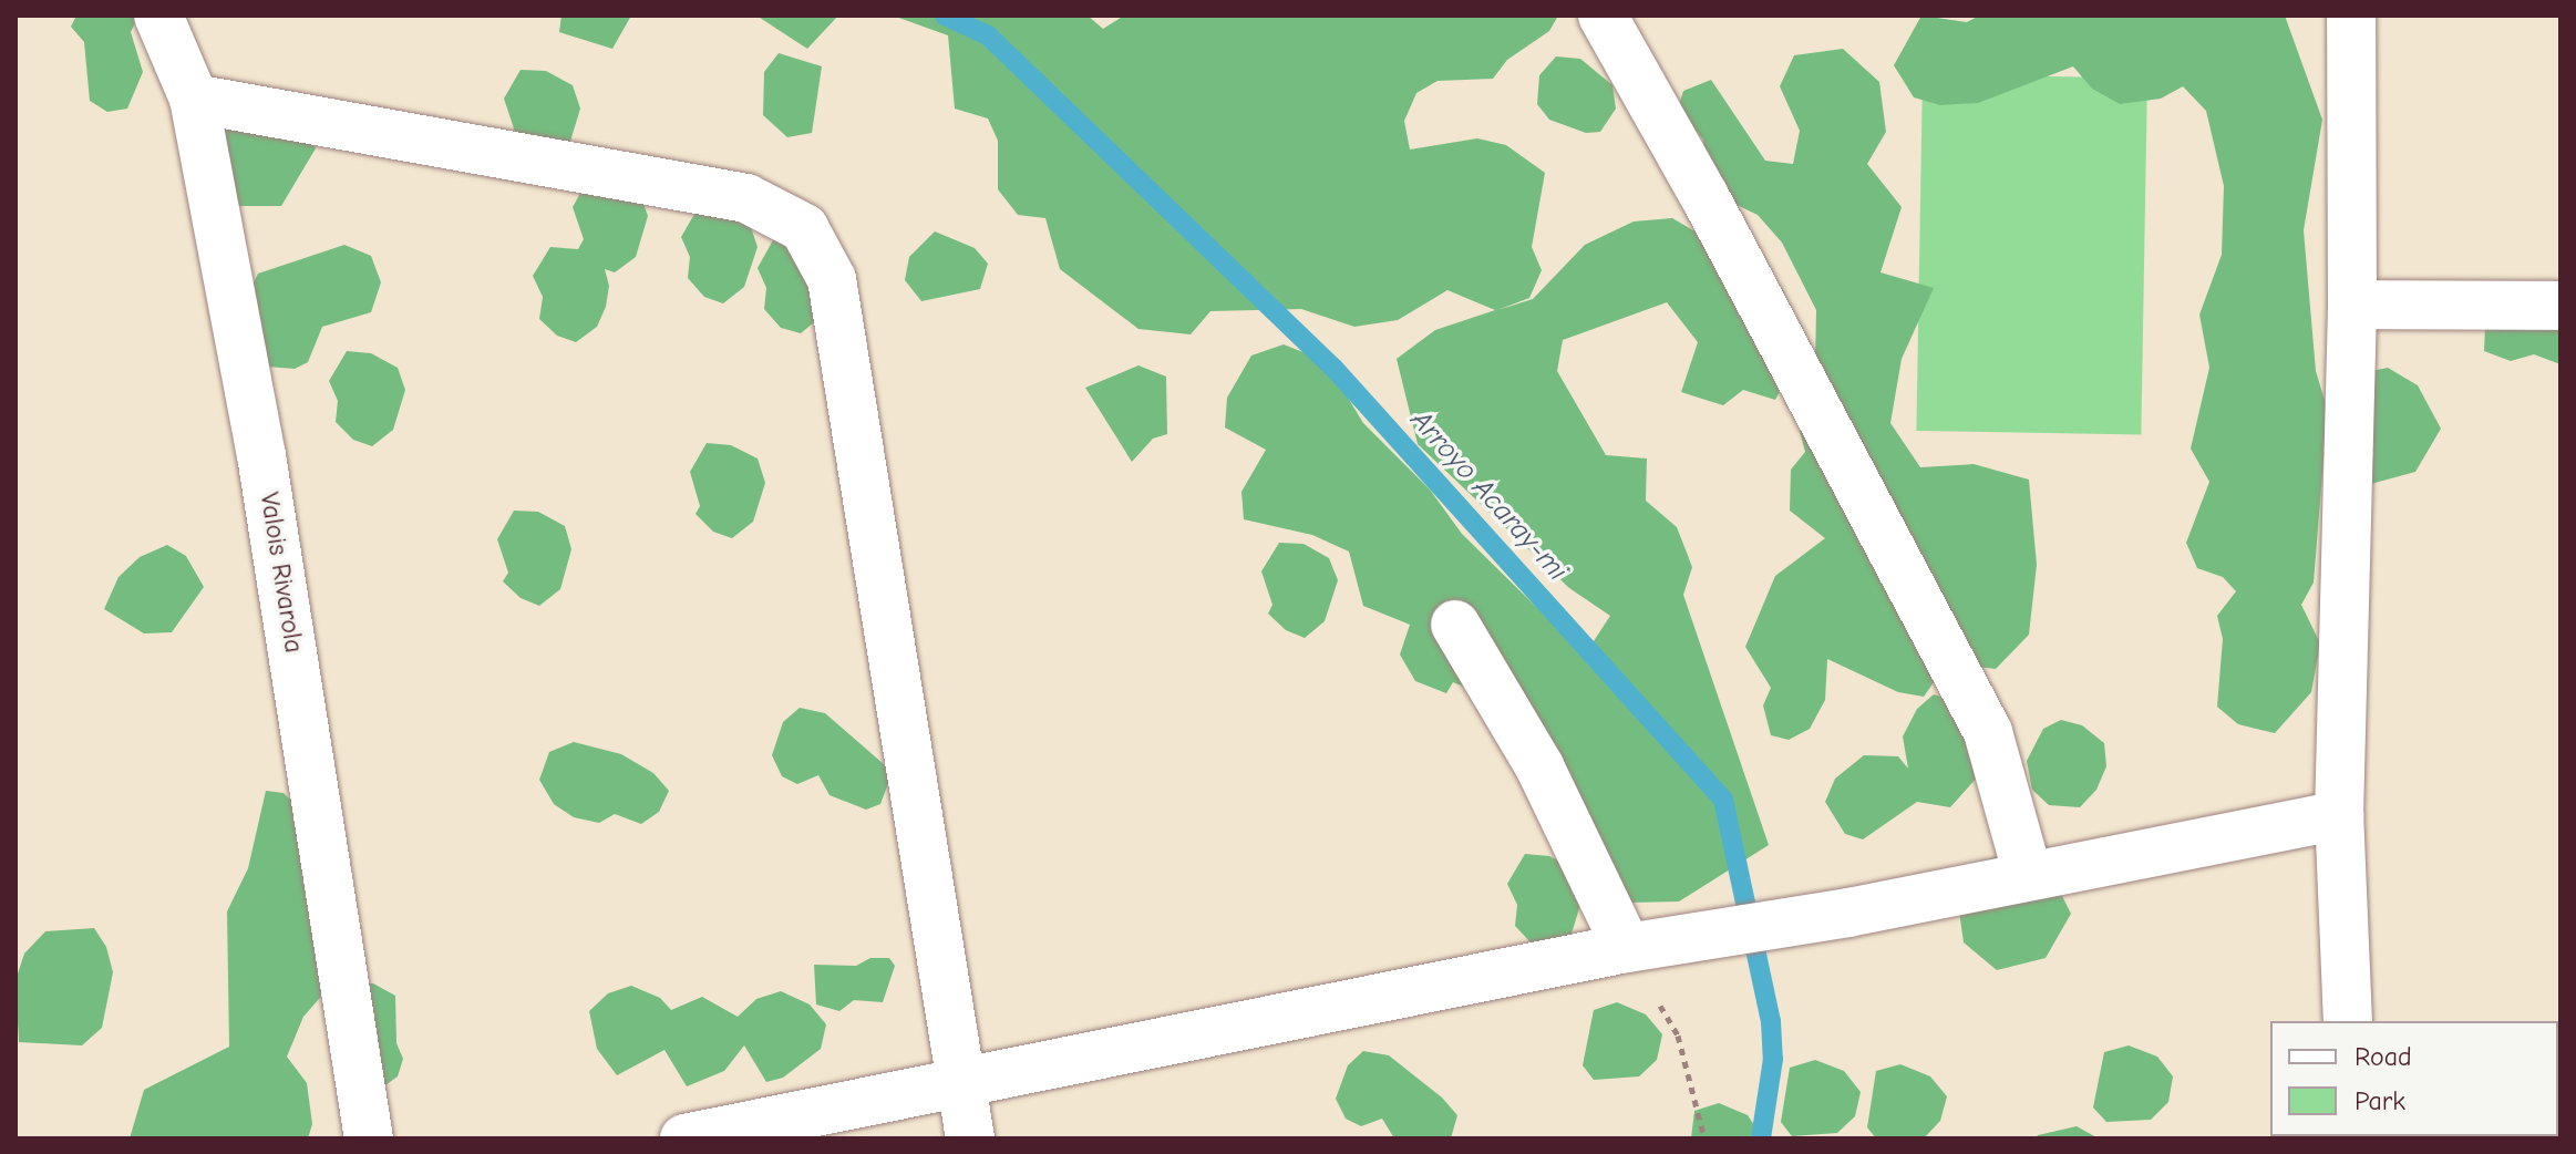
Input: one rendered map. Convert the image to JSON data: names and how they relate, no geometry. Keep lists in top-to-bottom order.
{
  "streets": {
    "street": ["Valois Rivarola"]
  },
  "water": ["Arroyo Acaray-mi"],
  "legend": ["Road", "Park"]
}
